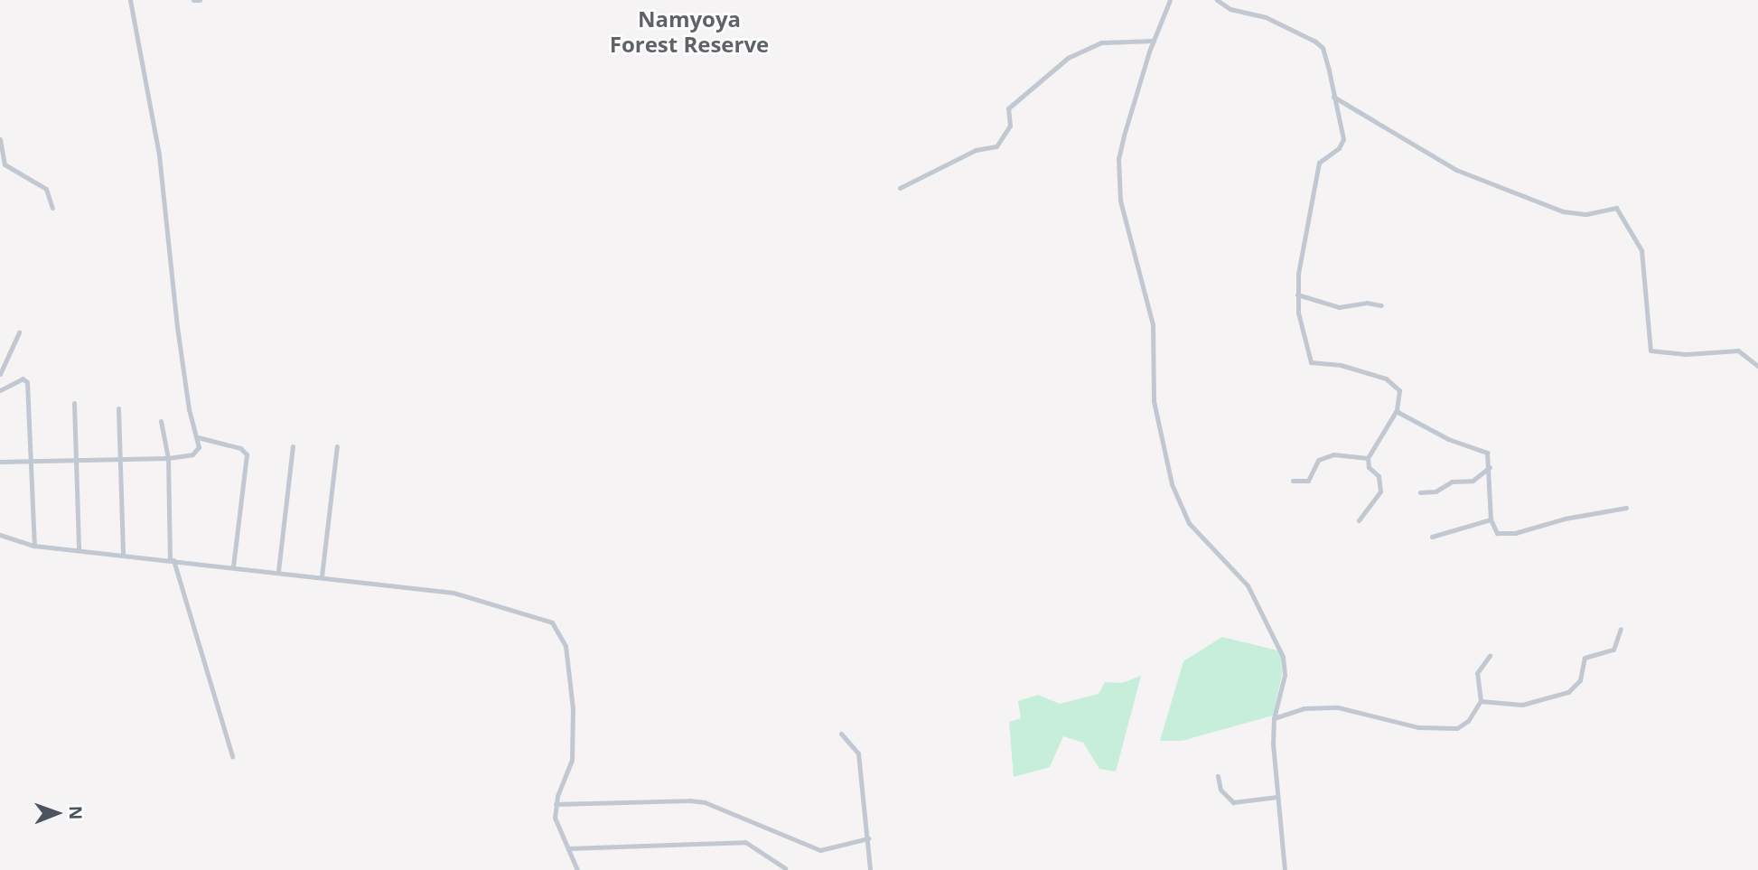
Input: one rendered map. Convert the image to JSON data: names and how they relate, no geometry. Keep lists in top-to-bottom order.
{
  "districts": ["Namyoya Forest Reserve"],
  "north": "right"
}
